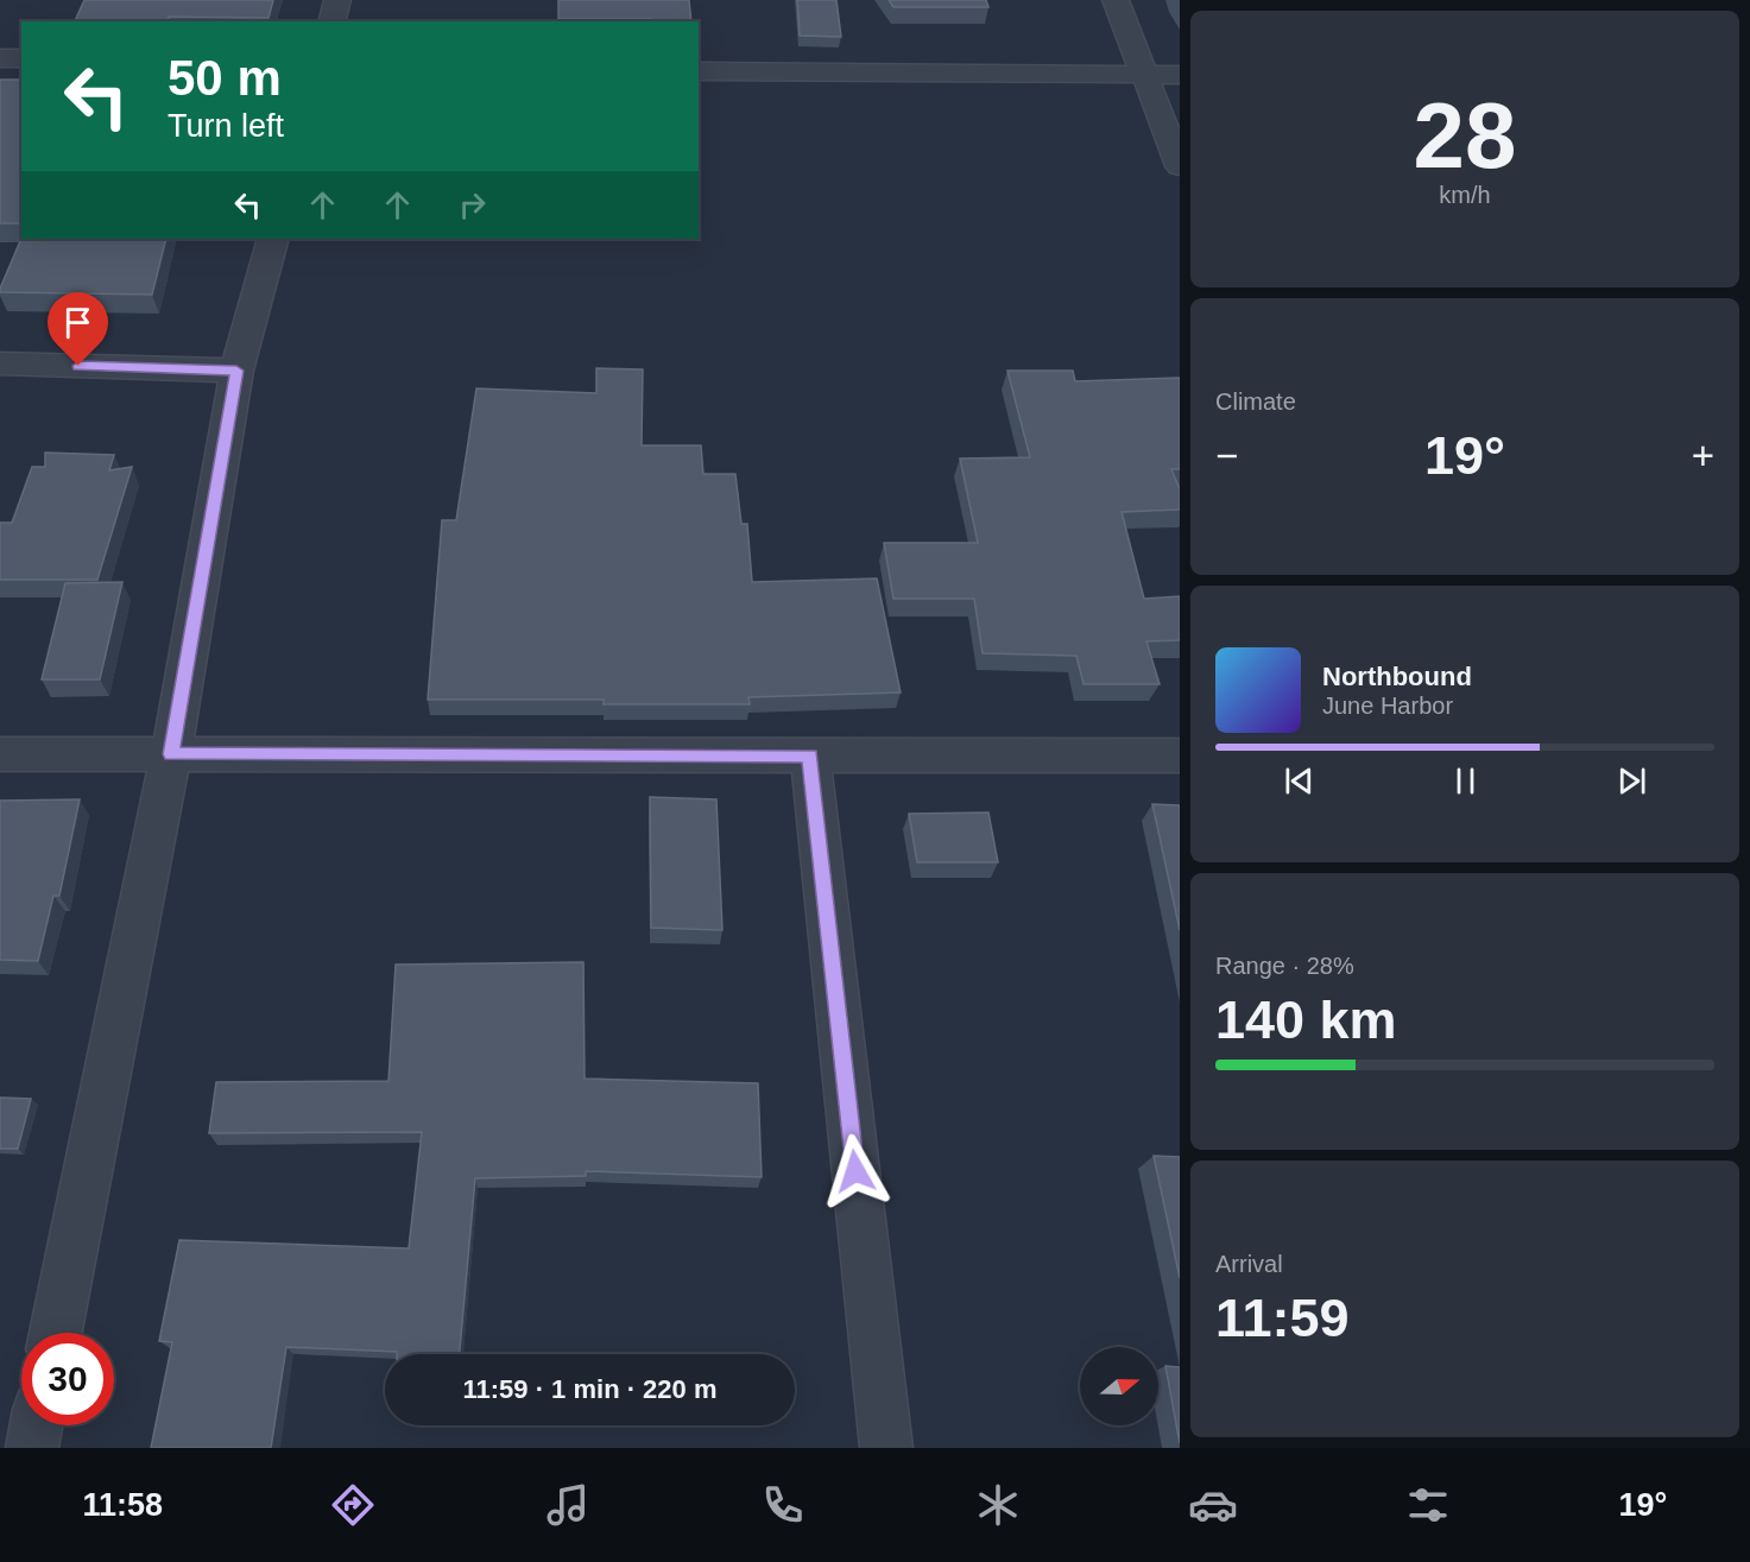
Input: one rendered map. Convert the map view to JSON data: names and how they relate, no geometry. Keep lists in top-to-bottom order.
{
  "north": "right",
  "page": {
    "tile": [
      ["28", "km/h"],
      "Climate",
      ["Range · 28%", "140 km"],
      ["Arrival", "11:59"]
    ],
    "turn": ["50 m", "Turn left"],
    "heat": ["−", "19°", "+"],
    "song": ["Northbound", "June Harbor"],
    "limit": "30",
    "trip": "11:59 · 1 min · 220 m",
    "tabs": ["11:58", "19°"]
  }
}
